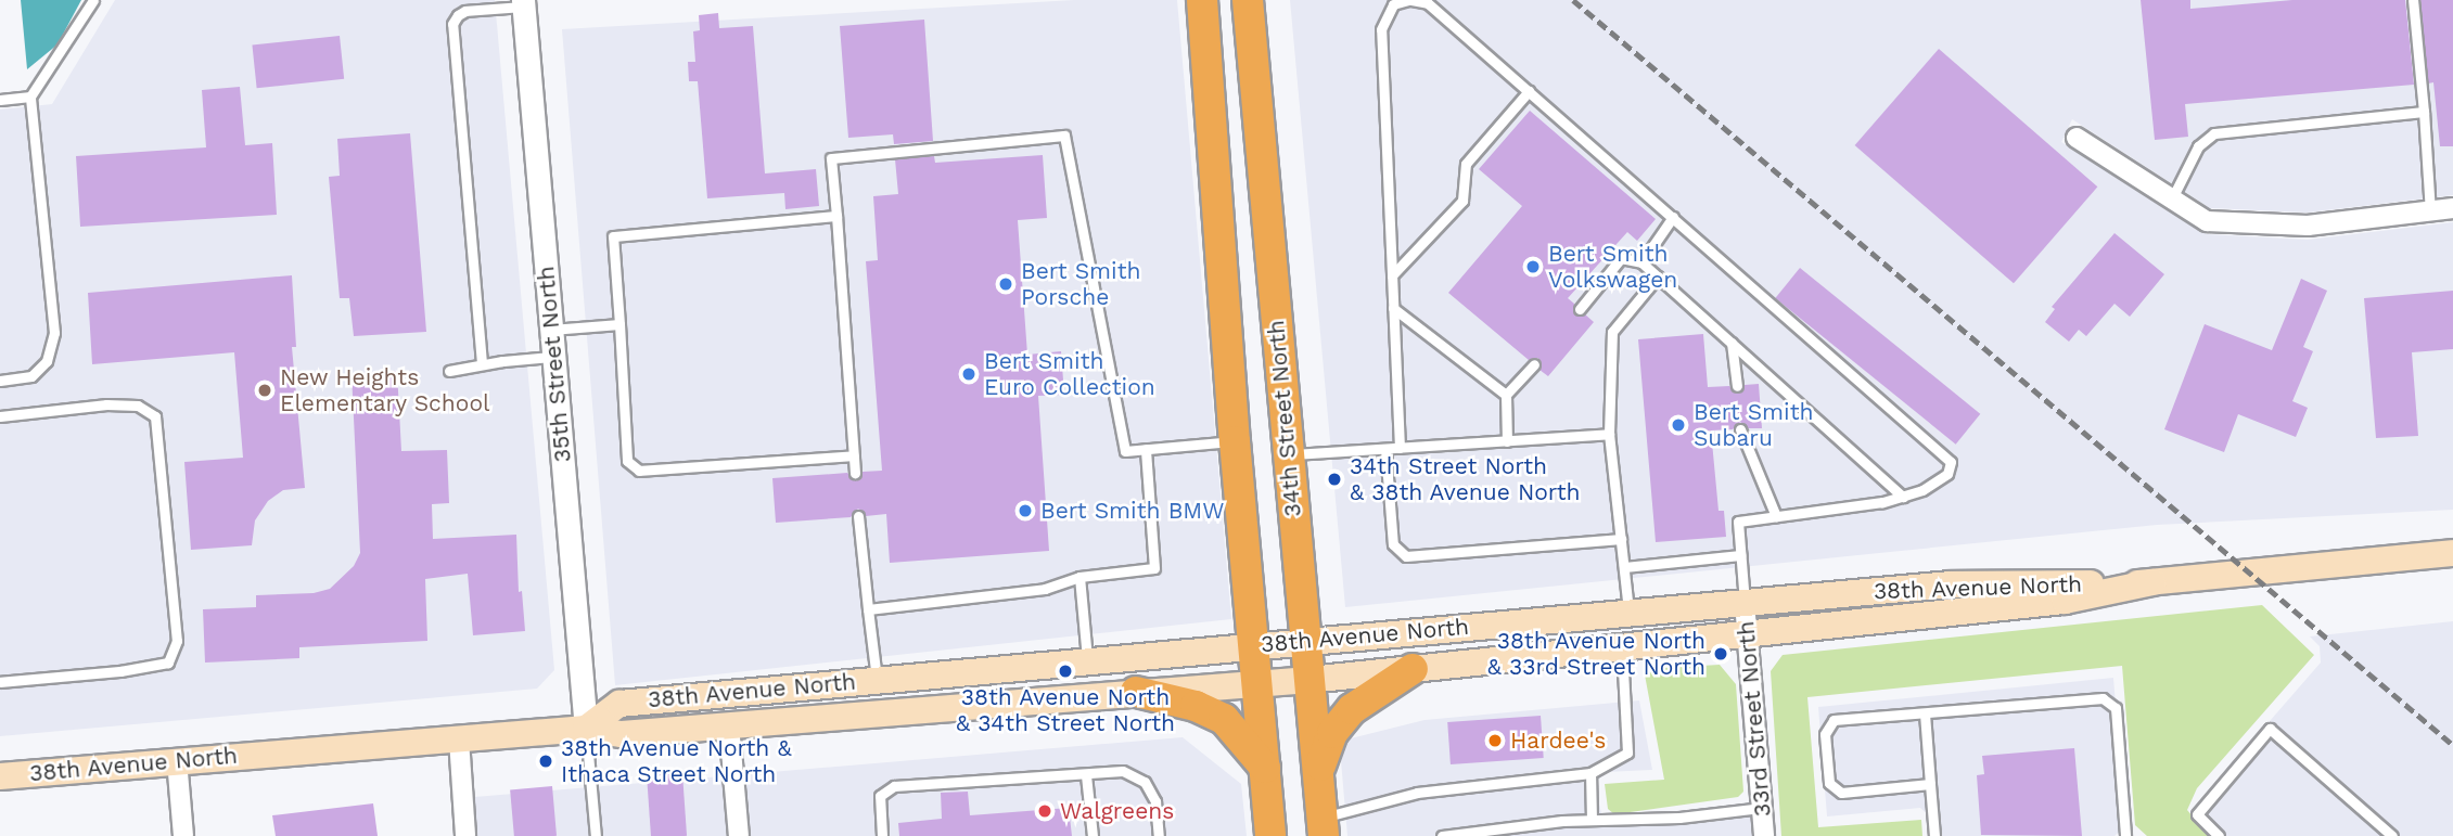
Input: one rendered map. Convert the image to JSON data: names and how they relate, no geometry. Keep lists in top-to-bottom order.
{
  "streets": {
    "highway": ["34th Street North"],
    "main road": ["38th Avenue North"],
    "street": ["35th Street North", "33rd Street North"]
  },
  "crossings": [
    ["35th Street North", "38th Avenue North"],
    ["34th Street North", "38th Avenue North"],
    ["38th Avenue North", "33rd Street North"]
  ],
  "places": [
    "Bert Smith Volkswagen",
    "Bert Smith Porsche",
    "Bert Smith Euro Collection",
    "New Heights Elementary School",
    "Bert Smith Subaru",
    "34th Street North & 38th Avenue North",
    "Bert Smith BMW",
    "38th Avenue North & 33rd Street North",
    "38th Avenue North & 34th Street North",
    "Hardee's",
    "38th Avenue North & Ithaca Street North",
    "Walgreens"
  ]
}
